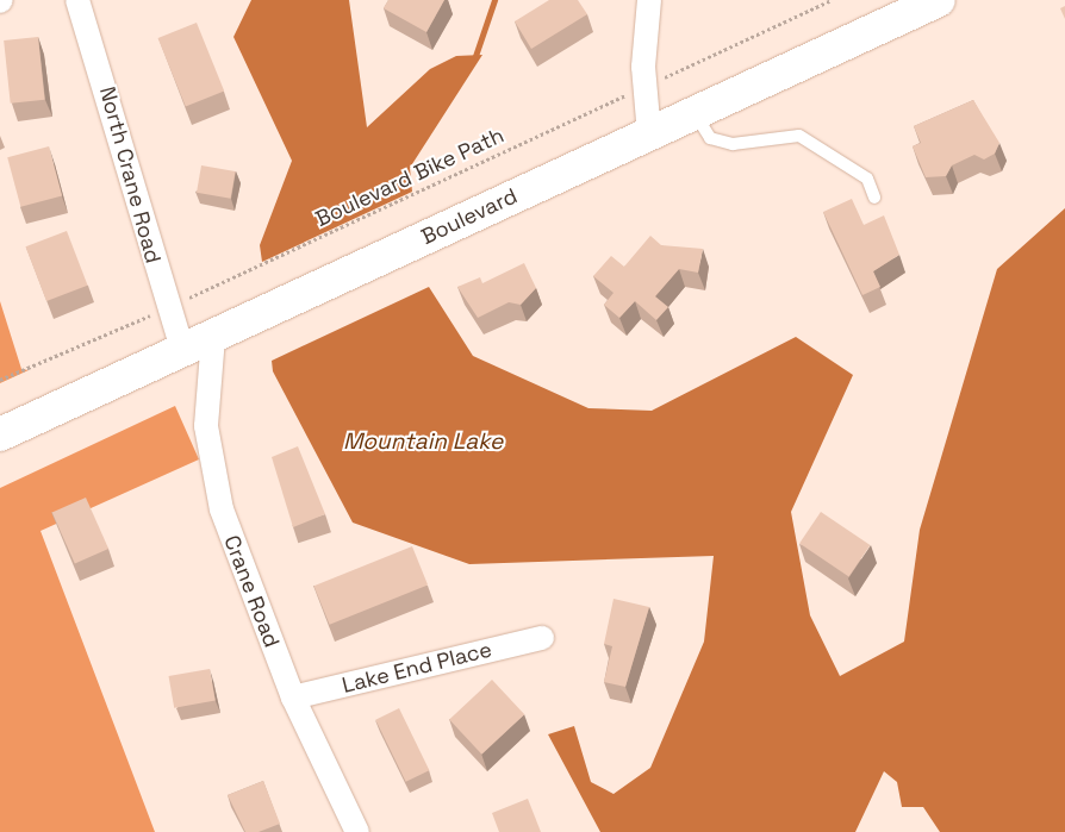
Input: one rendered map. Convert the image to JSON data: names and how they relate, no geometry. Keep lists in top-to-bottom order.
{
  "streets": {
    "main road": ["Boulevard"],
    "street": ["North Crane Road", "Crane Road", "Lake End Place"],
    "path": ["Boulevard Bike Path"]
  },
  "crossings": [
    ["North Crane Road", "Boulevard Bike Path"],
    ["North Crane Road", "Boulevard"],
    ["Boulevard", "Crane Road"],
    ["Crane Road", "Lake End Place"]
  ],
  "water": ["Mountain Lake"]
}
